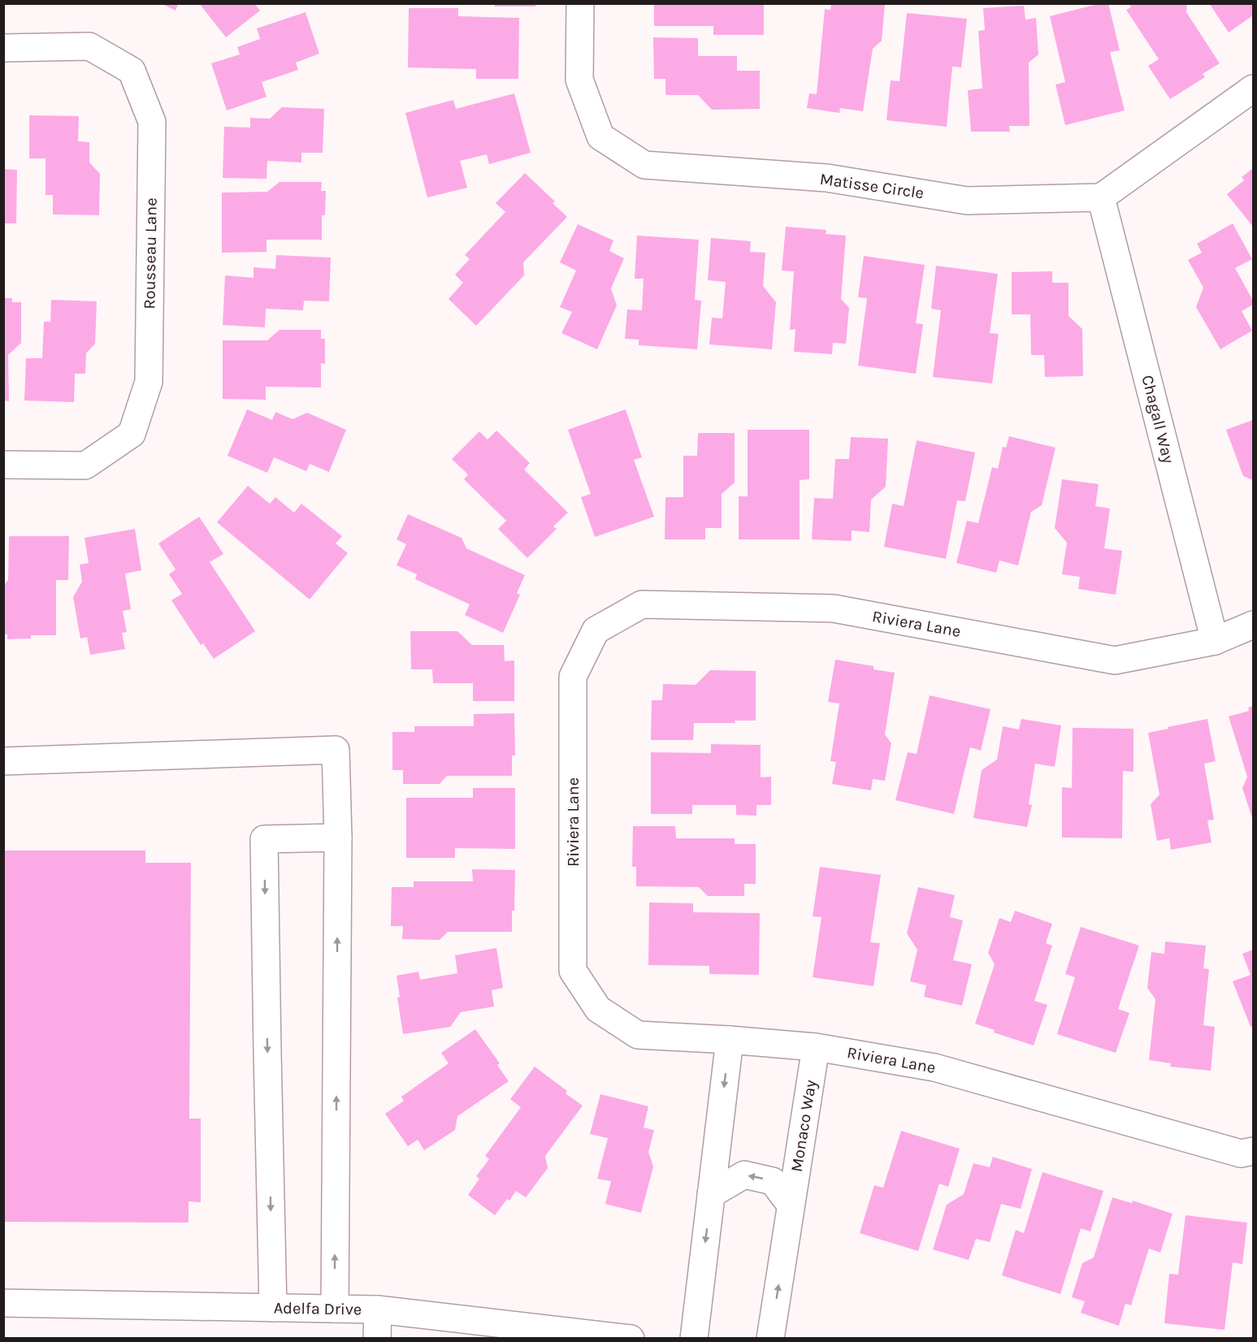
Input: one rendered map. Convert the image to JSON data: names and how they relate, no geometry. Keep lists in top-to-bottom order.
{
  "streets": {
    "street": [
      "Matisse Circle",
      "Rousseau Lane",
      "Chagall Way",
      "Riviera Lane",
      "Monaco Way",
      "Adelfa Drive"
    ]
  },
  "crossings": [
    ["Matisse Circle", "Chagall Way"],
    ["Chagall Way", "Riviera Lane"],
    ["Riviera Lane", "Monaco Way"]
  ]
}
